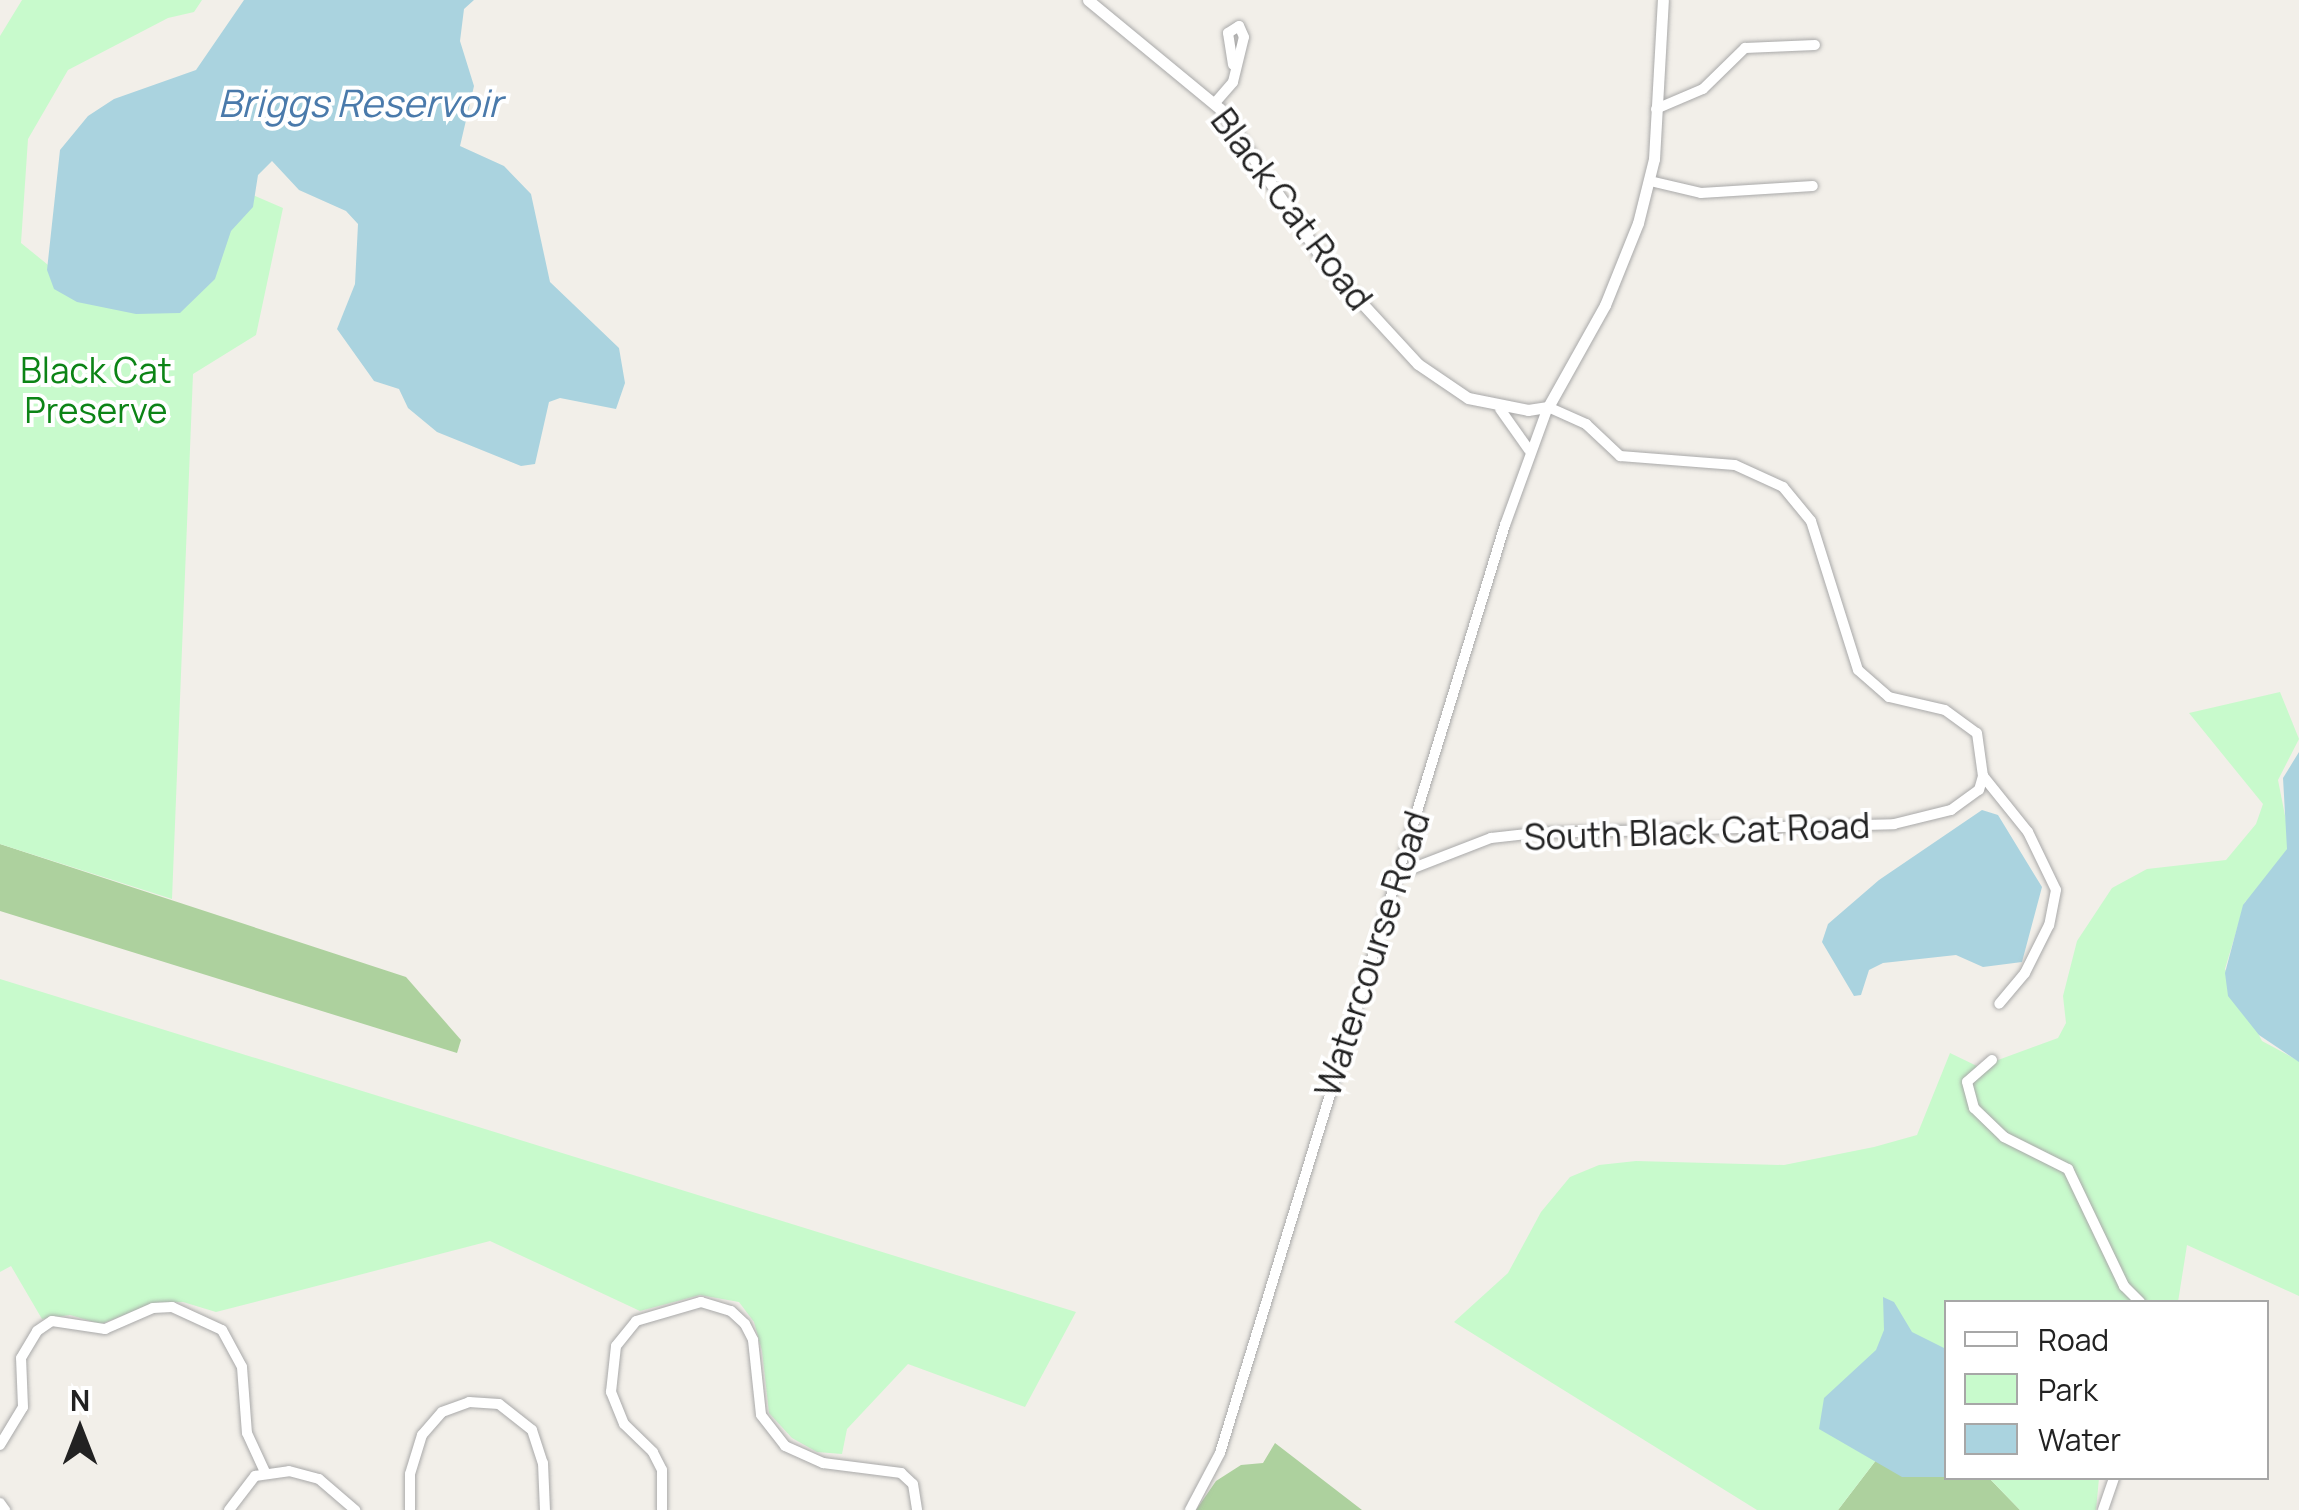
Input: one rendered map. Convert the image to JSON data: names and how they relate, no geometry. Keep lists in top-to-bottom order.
{
  "streets": {
    "street": ["Black Cat Road", "South Black Cat Road", "Watercourse Road"]
  },
  "crossings": [
    ["Black Cat Road", "South Black Cat Road"],
    ["Black Cat Road", "Watercourse Road"],
    ["South Black Cat Road", "Watercourse Road"]
  ],
  "water": ["Briggs Reservoir"],
  "parks": ["Black Cat Preserve"],
  "legend": ["Road", "Park", "Water"],
  "north": "top"
}
